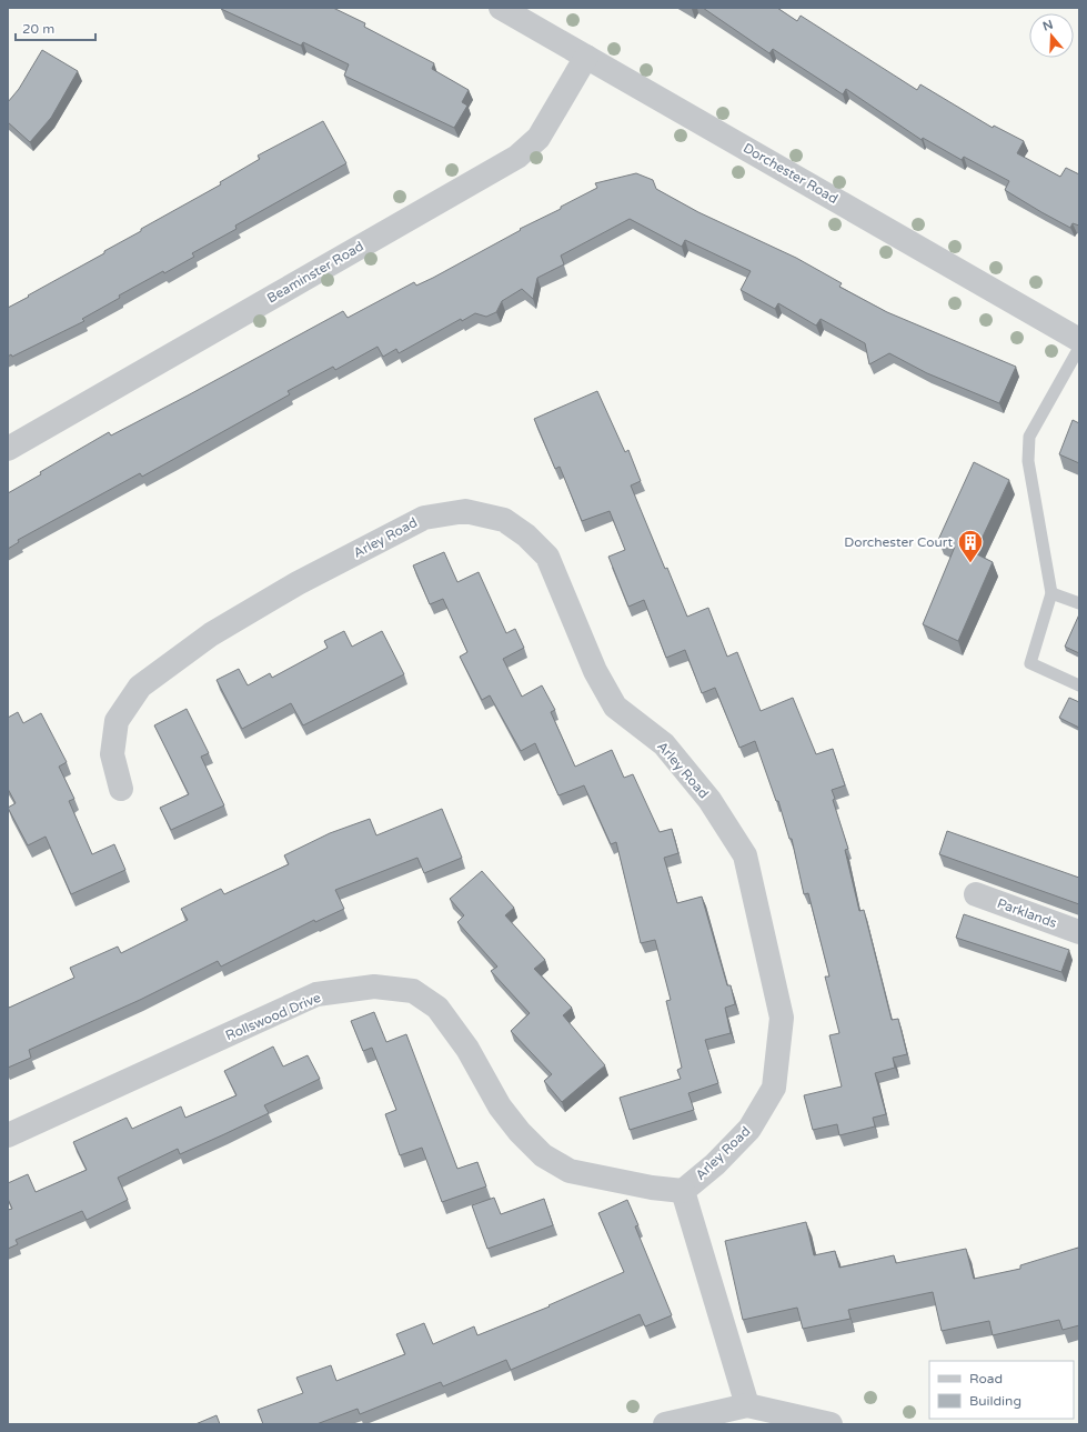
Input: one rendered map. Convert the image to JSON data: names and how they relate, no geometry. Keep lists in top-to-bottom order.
{
  "streets": {
    "street": [
      "Dorchester Road",
      "Beaminster Road",
      "Arley Road",
      "Parklands",
      "Rollswood Drive"
    ]
  },
  "crossings": [
    ["Dorchester Road", "Beaminster Road"],
    ["Arley Road", "Rollswood Drive"]
  ],
  "places": {
    "building": ["Dorchester Court"]
  },
  "legend": ["Road", "Building"],
  "scale_bar": "20 m",
  "north": "top"
}
